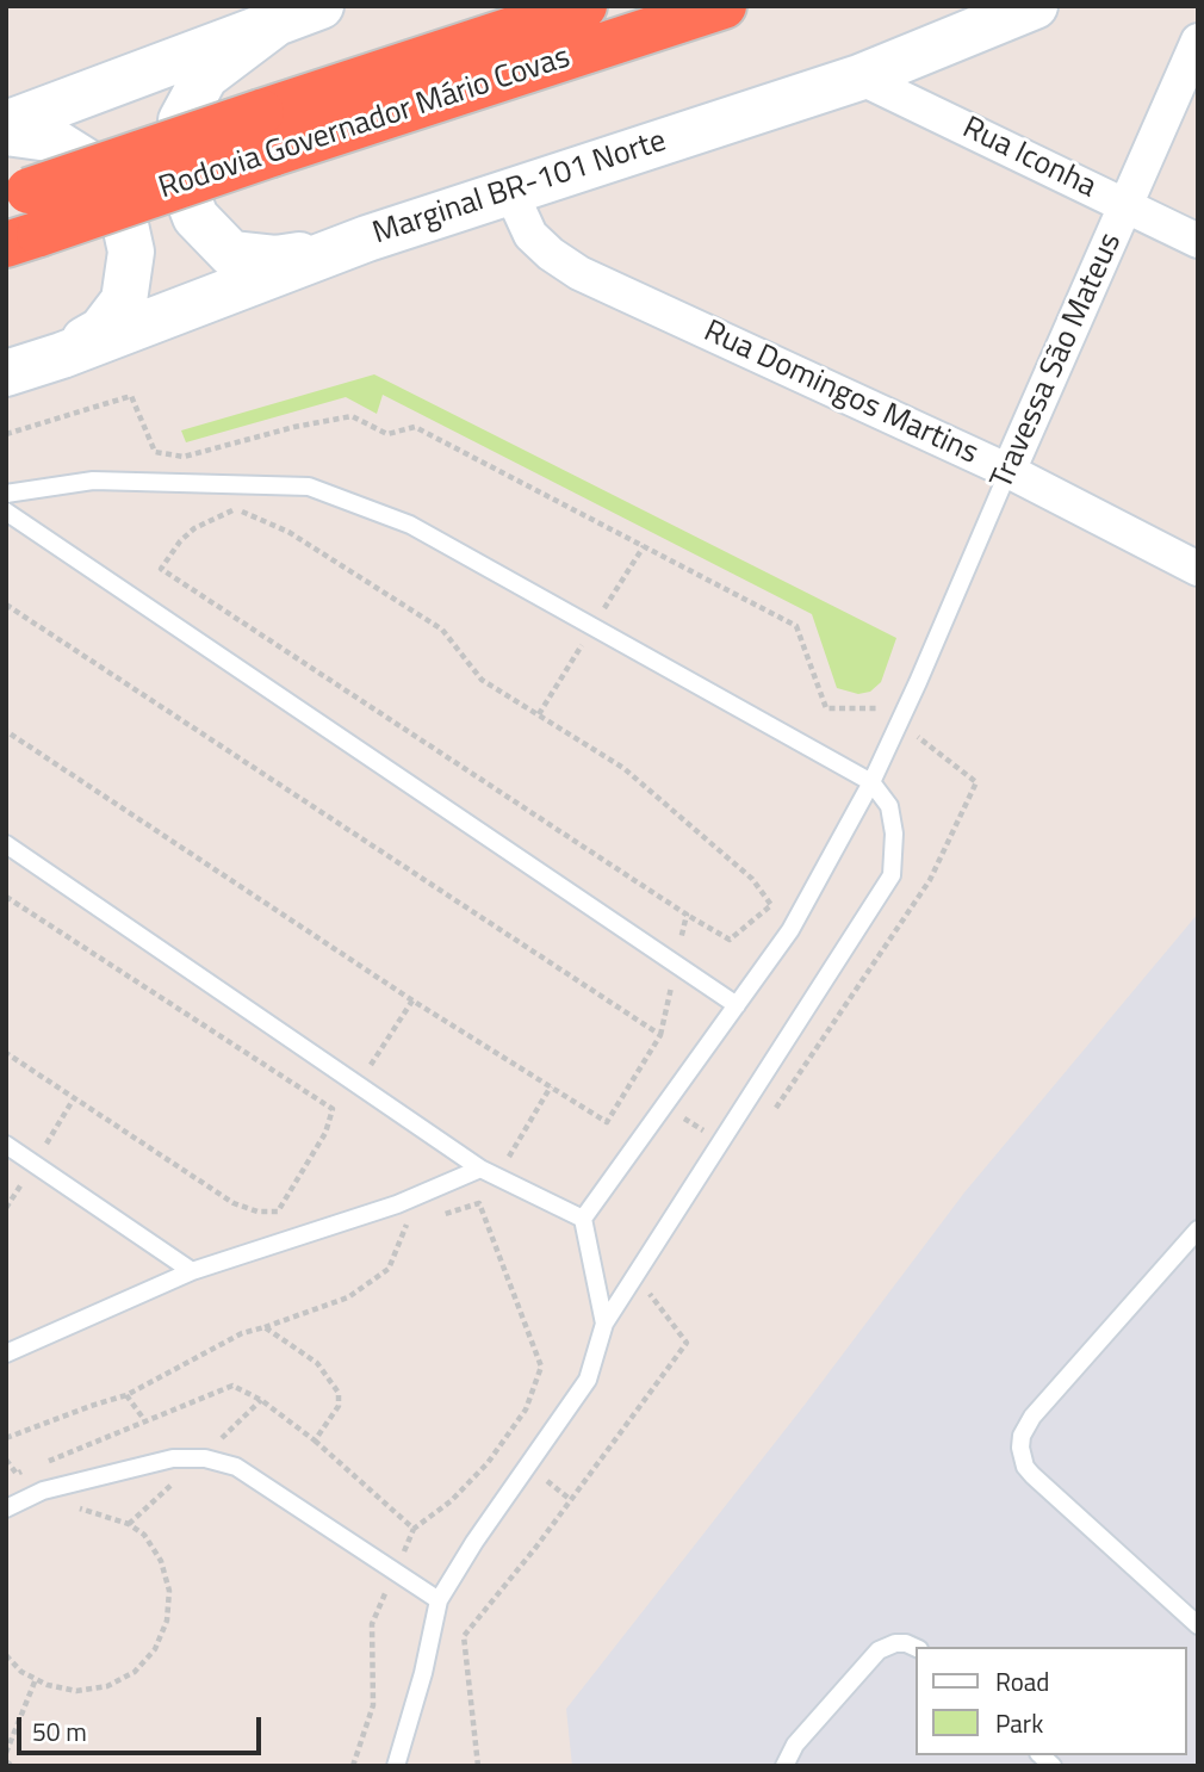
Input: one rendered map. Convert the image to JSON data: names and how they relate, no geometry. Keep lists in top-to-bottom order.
{
  "streets": {
    "highway": ["Rodovia Governador Mário Covas"],
    "main road": ["Marginal BR-101 Norte"],
    "street": ["Rua Iconha", "Travessa São Mateus", "Rua Domingos Martins"]
  },
  "crossings": [
    ["Rua Iconha", "Marginal BR-101 Norte"],
    ["Rua Iconha", "Travessa São Mateus"],
    ["Marginal BR-101 Norte", "Rua Domingos Martins"],
    ["Travessa São Mateus", "Rua Domingos Martins"]
  ],
  "legend": ["Road", "Park"],
  "scale_bar": "50 m"
}
